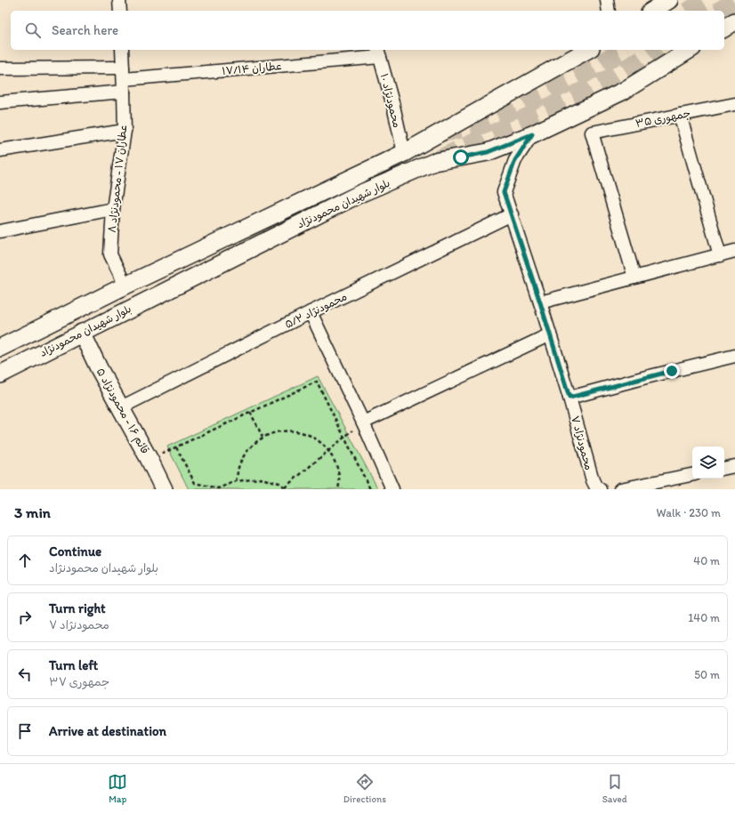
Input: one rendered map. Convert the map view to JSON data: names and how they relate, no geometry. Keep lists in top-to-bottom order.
{
  "streets": {
    "main road": ["بلوار شهیدان محمودنژاد", "قائم ۱۶ - محمودنژاد ۵"],
    "street": [
      "عطاران ۱۷/۱۴",
      "محمودنژاد ۱۰",
      "جمهوری ۳۵",
      "عطاران ۱۷ - محمودنژاد ۸",
      "محمودنژاد ۵/۲",
      "محمودنژاد ۷"
    ]
  },
  "crossings": [
    ["عطاران ۱۷/۱۴", "محمودنژاد ۱۰"],
    ["عطاران ۱۷/۱۴", "عطاران ۱۷ - محمودنژاد ۸"],
    ["محمودنژاد ۱۰", "بلوار شهیدان محمودنژاد"],
    ["عطاران ۱۷ - محمودنژاد ۸", "بلوار شهیدان محمودنژاد"],
    ["بلوار شهیدان محمودنژاد", "قائم ۱۶ - محمودنژاد ۵"],
    ["بلوار شهیدان محمودنژاد", "محمودنژاد ۷"],
    ["محمودنژاد ۵/۲", "قائم ۱۶ - محمودنژاد ۵"],
    ["محمودنژاد ۵/۲", "محمودنژاد ۷"]
  ],
  "page": {
    "search": "Search here",
    "heading": ["3 min", "Walk · 230 m"],
    "list": [
      ["Continue", "بلوار شهیدان محمودنژاد", "40 m"],
      ["Turn right", "محمودنژاد ۷", "140 m"],
      ["Turn left", "جمهوری ۳۷", "50 m"],
      "Arrive at destination"
    ],
    "nav": ["Map", "Directions", "Saved"]
  }
}
